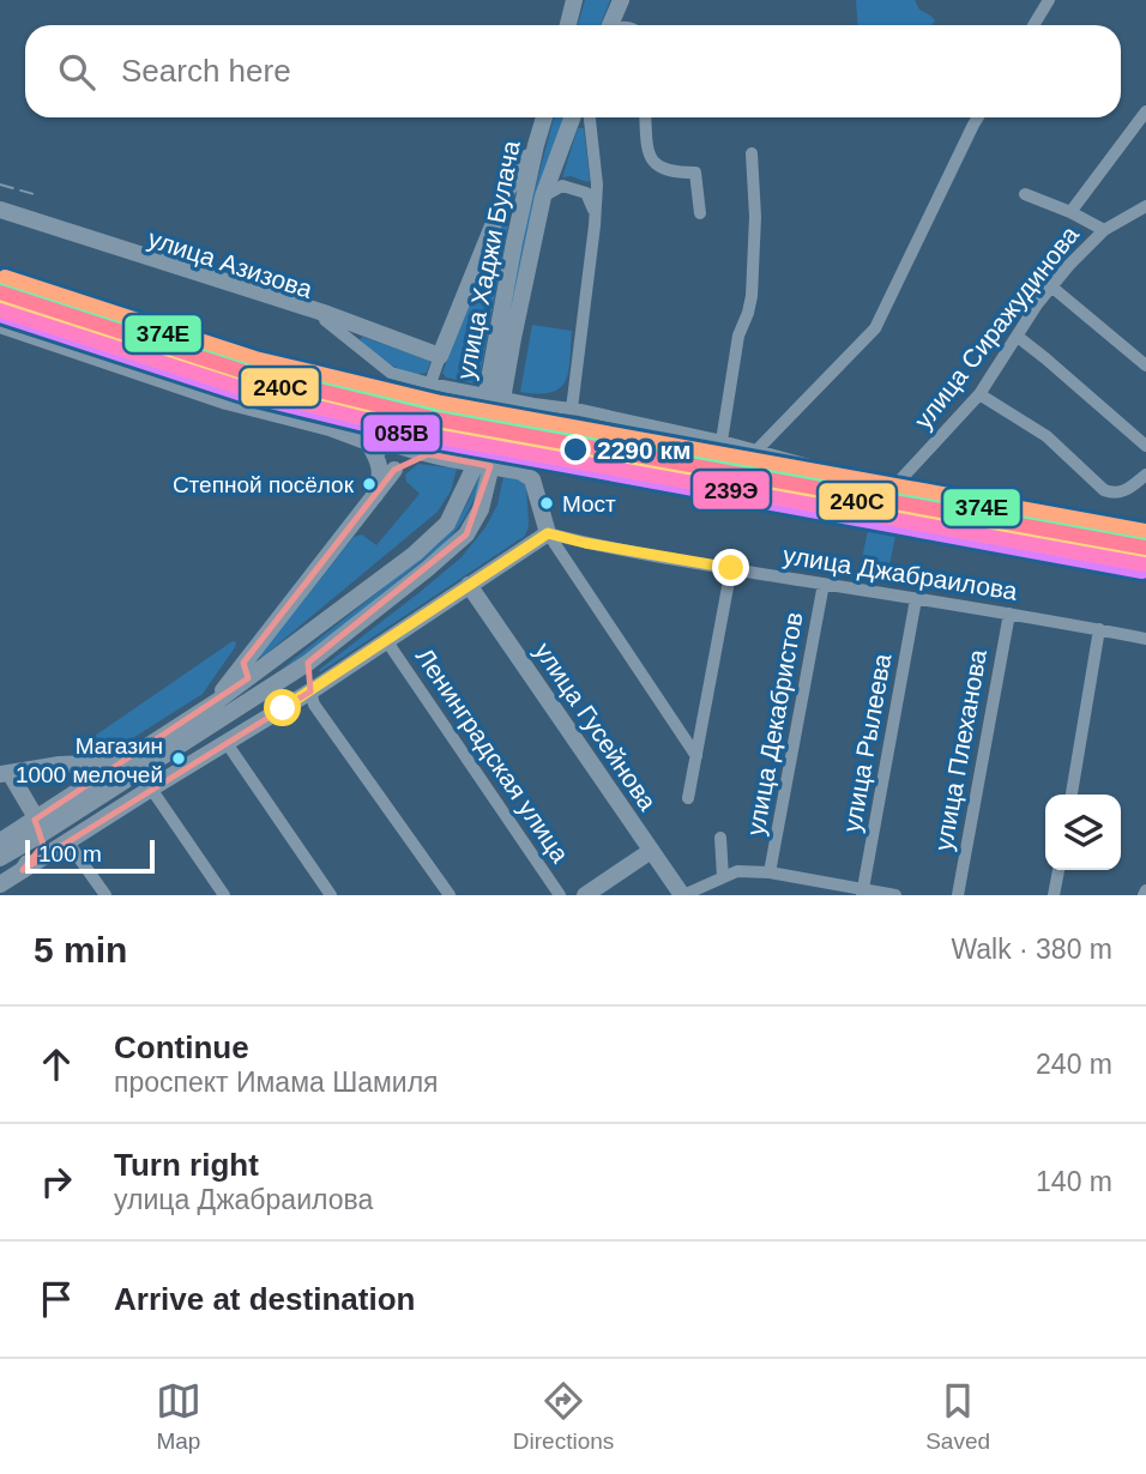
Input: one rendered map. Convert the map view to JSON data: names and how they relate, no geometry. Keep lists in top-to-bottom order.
{
  "streets": {
    "main road": ["улица Хаджи Булача", "улица Азизова", "улица Гусейнова"],
    "street": [
      "улица Сиражудинова",
      "улица Джабраилова",
      "улица Декабристов",
      "улица Рылеева",
      "улица Плеханова",
      "Ленинградская улица"
    ]
  },
  "crossings": [
    ["улица Азизова", "улица Сиражудинова"],
    ["улица Джабраилова", "улица Декабристов"],
    ["улица Джабраилова", "улица Рылеева"],
    ["улица Джабраилова", "улица Плеханова"]
  ],
  "places": [
    "2290 км",
    "Степной посёлок",
    "Мост",
    "Магазин 1000 мелочей"
  ],
  "lines": [
    "transit line 374Е",
    "transit line 240С",
    "transit line 239Э",
    "transit line 085В"
  ],
  "scale_bar": "100 m",
  "page": {
    "search": "Search here",
    "scale": "100 m",
    "heading": ["5 min", "Walk · 380 m"],
    "list": [
      ["Continue", "проспект Имама Шамиля", "240 m"],
      ["Turn right", "улица Джабраилова", "140 m"],
      "Arrive at destination"
    ],
    "nav": ["Map", "Directions", "Saved"]
  }
}
